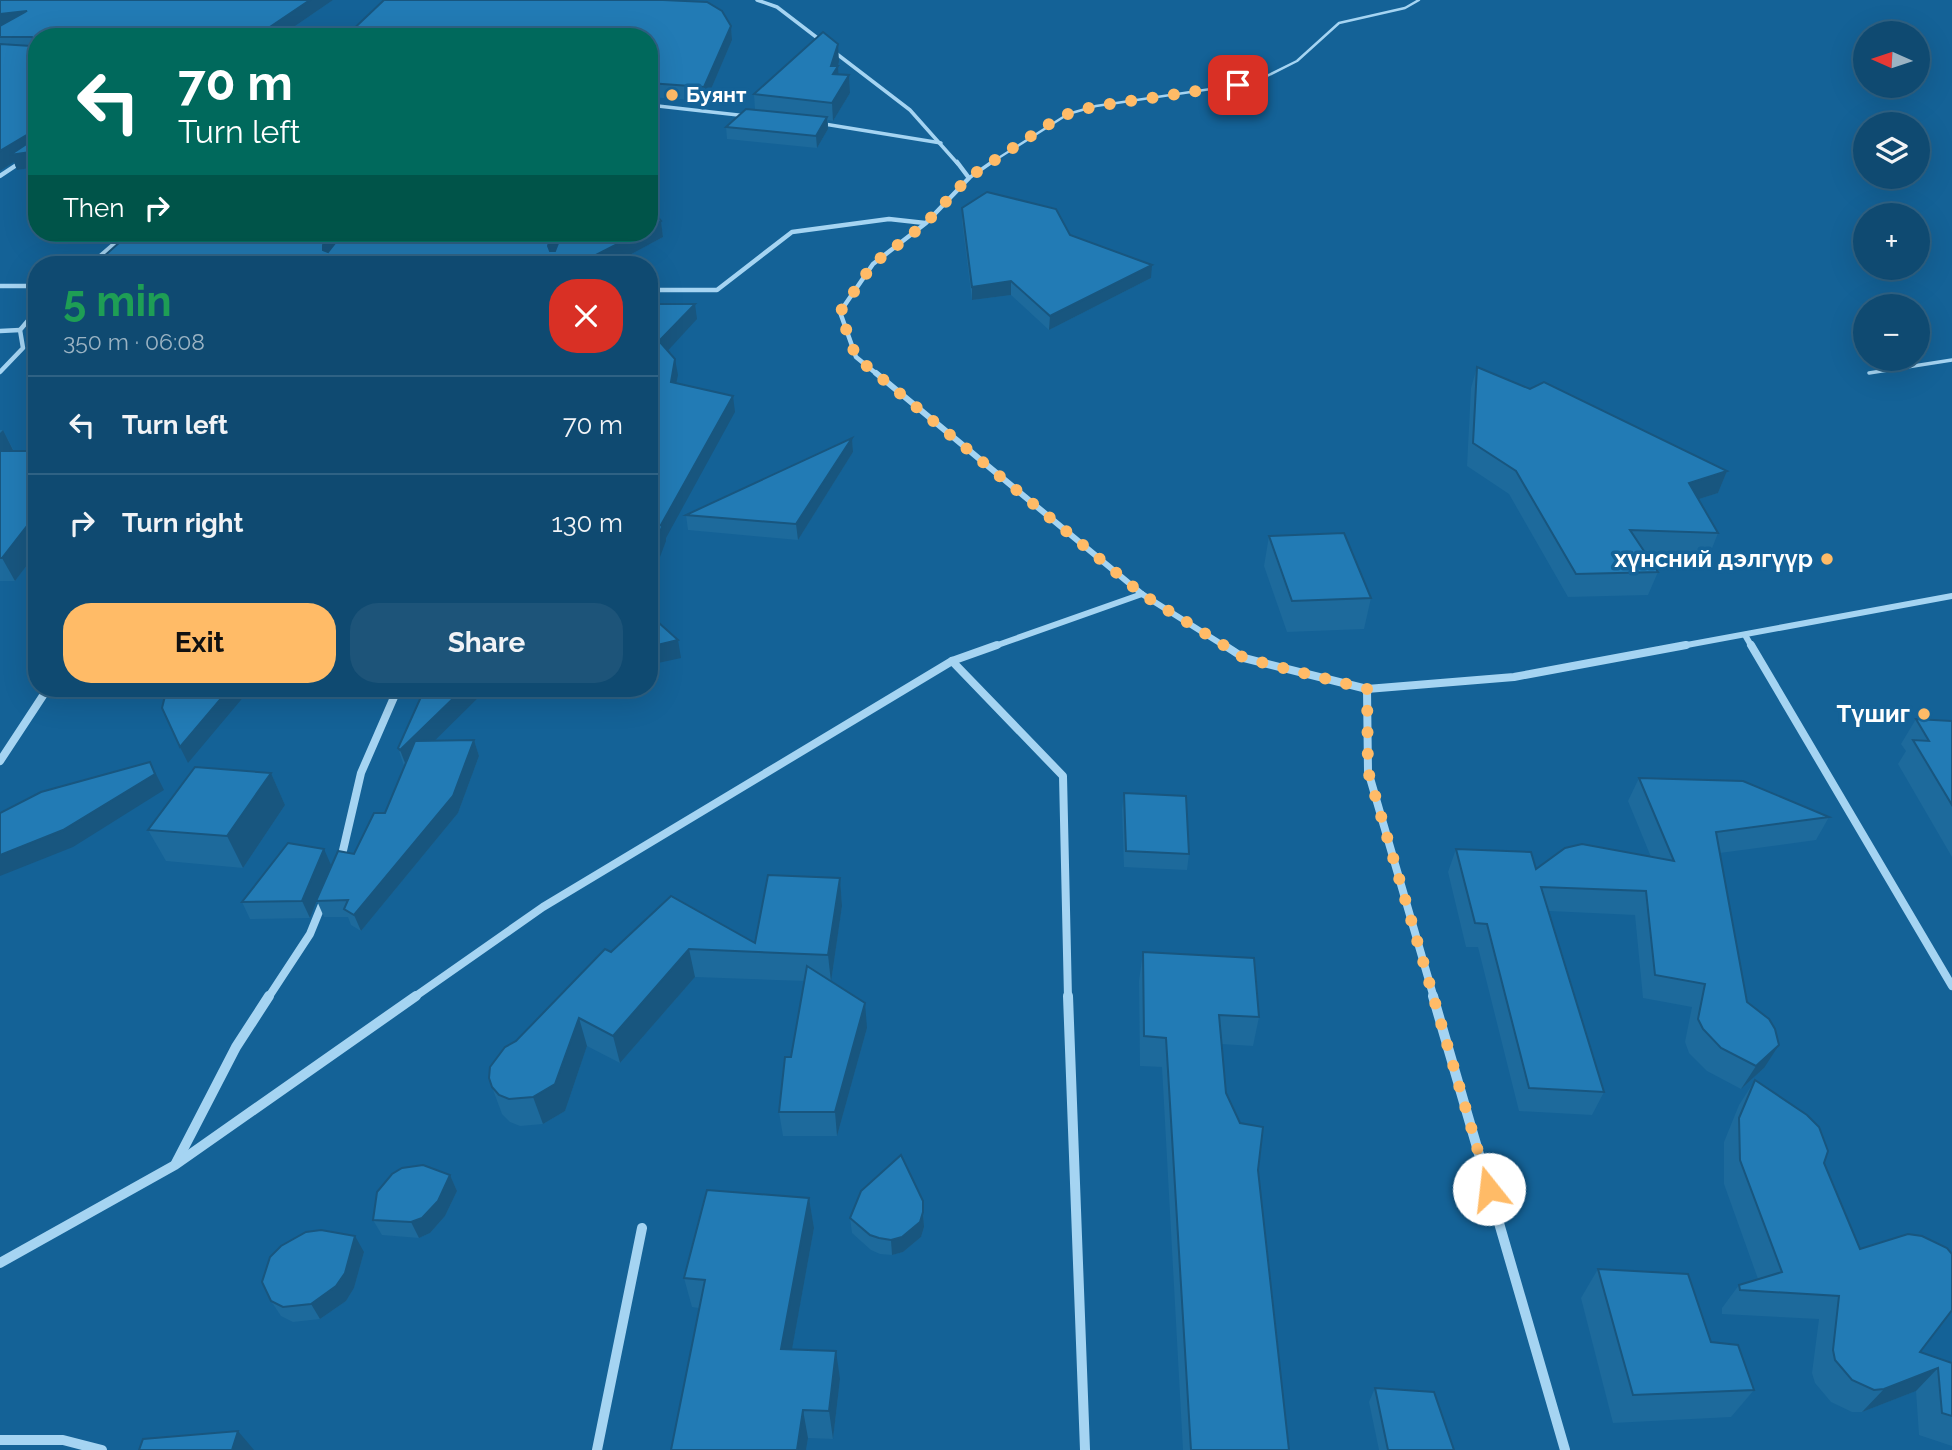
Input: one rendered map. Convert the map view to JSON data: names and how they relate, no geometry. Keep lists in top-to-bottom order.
{
  "places": ["Буянт", "хүнсний дэлгүүр", "Түшиг"],
  "north": "left",
  "page": {
    "map_buttons": ["+", "−"],
    "turn": ["70 m", "Turn left"],
    "then": "Then",
    "heading": ["5 min", "350 m · 06:08"],
    "list": [
      {
        "name": "Turn left",
        "value": "70 m"
      },
      {
        "name": "Turn right",
        "value": "130 m"
      }
    ],
    "buttons": ["Exit", "Share"]
  }
}
